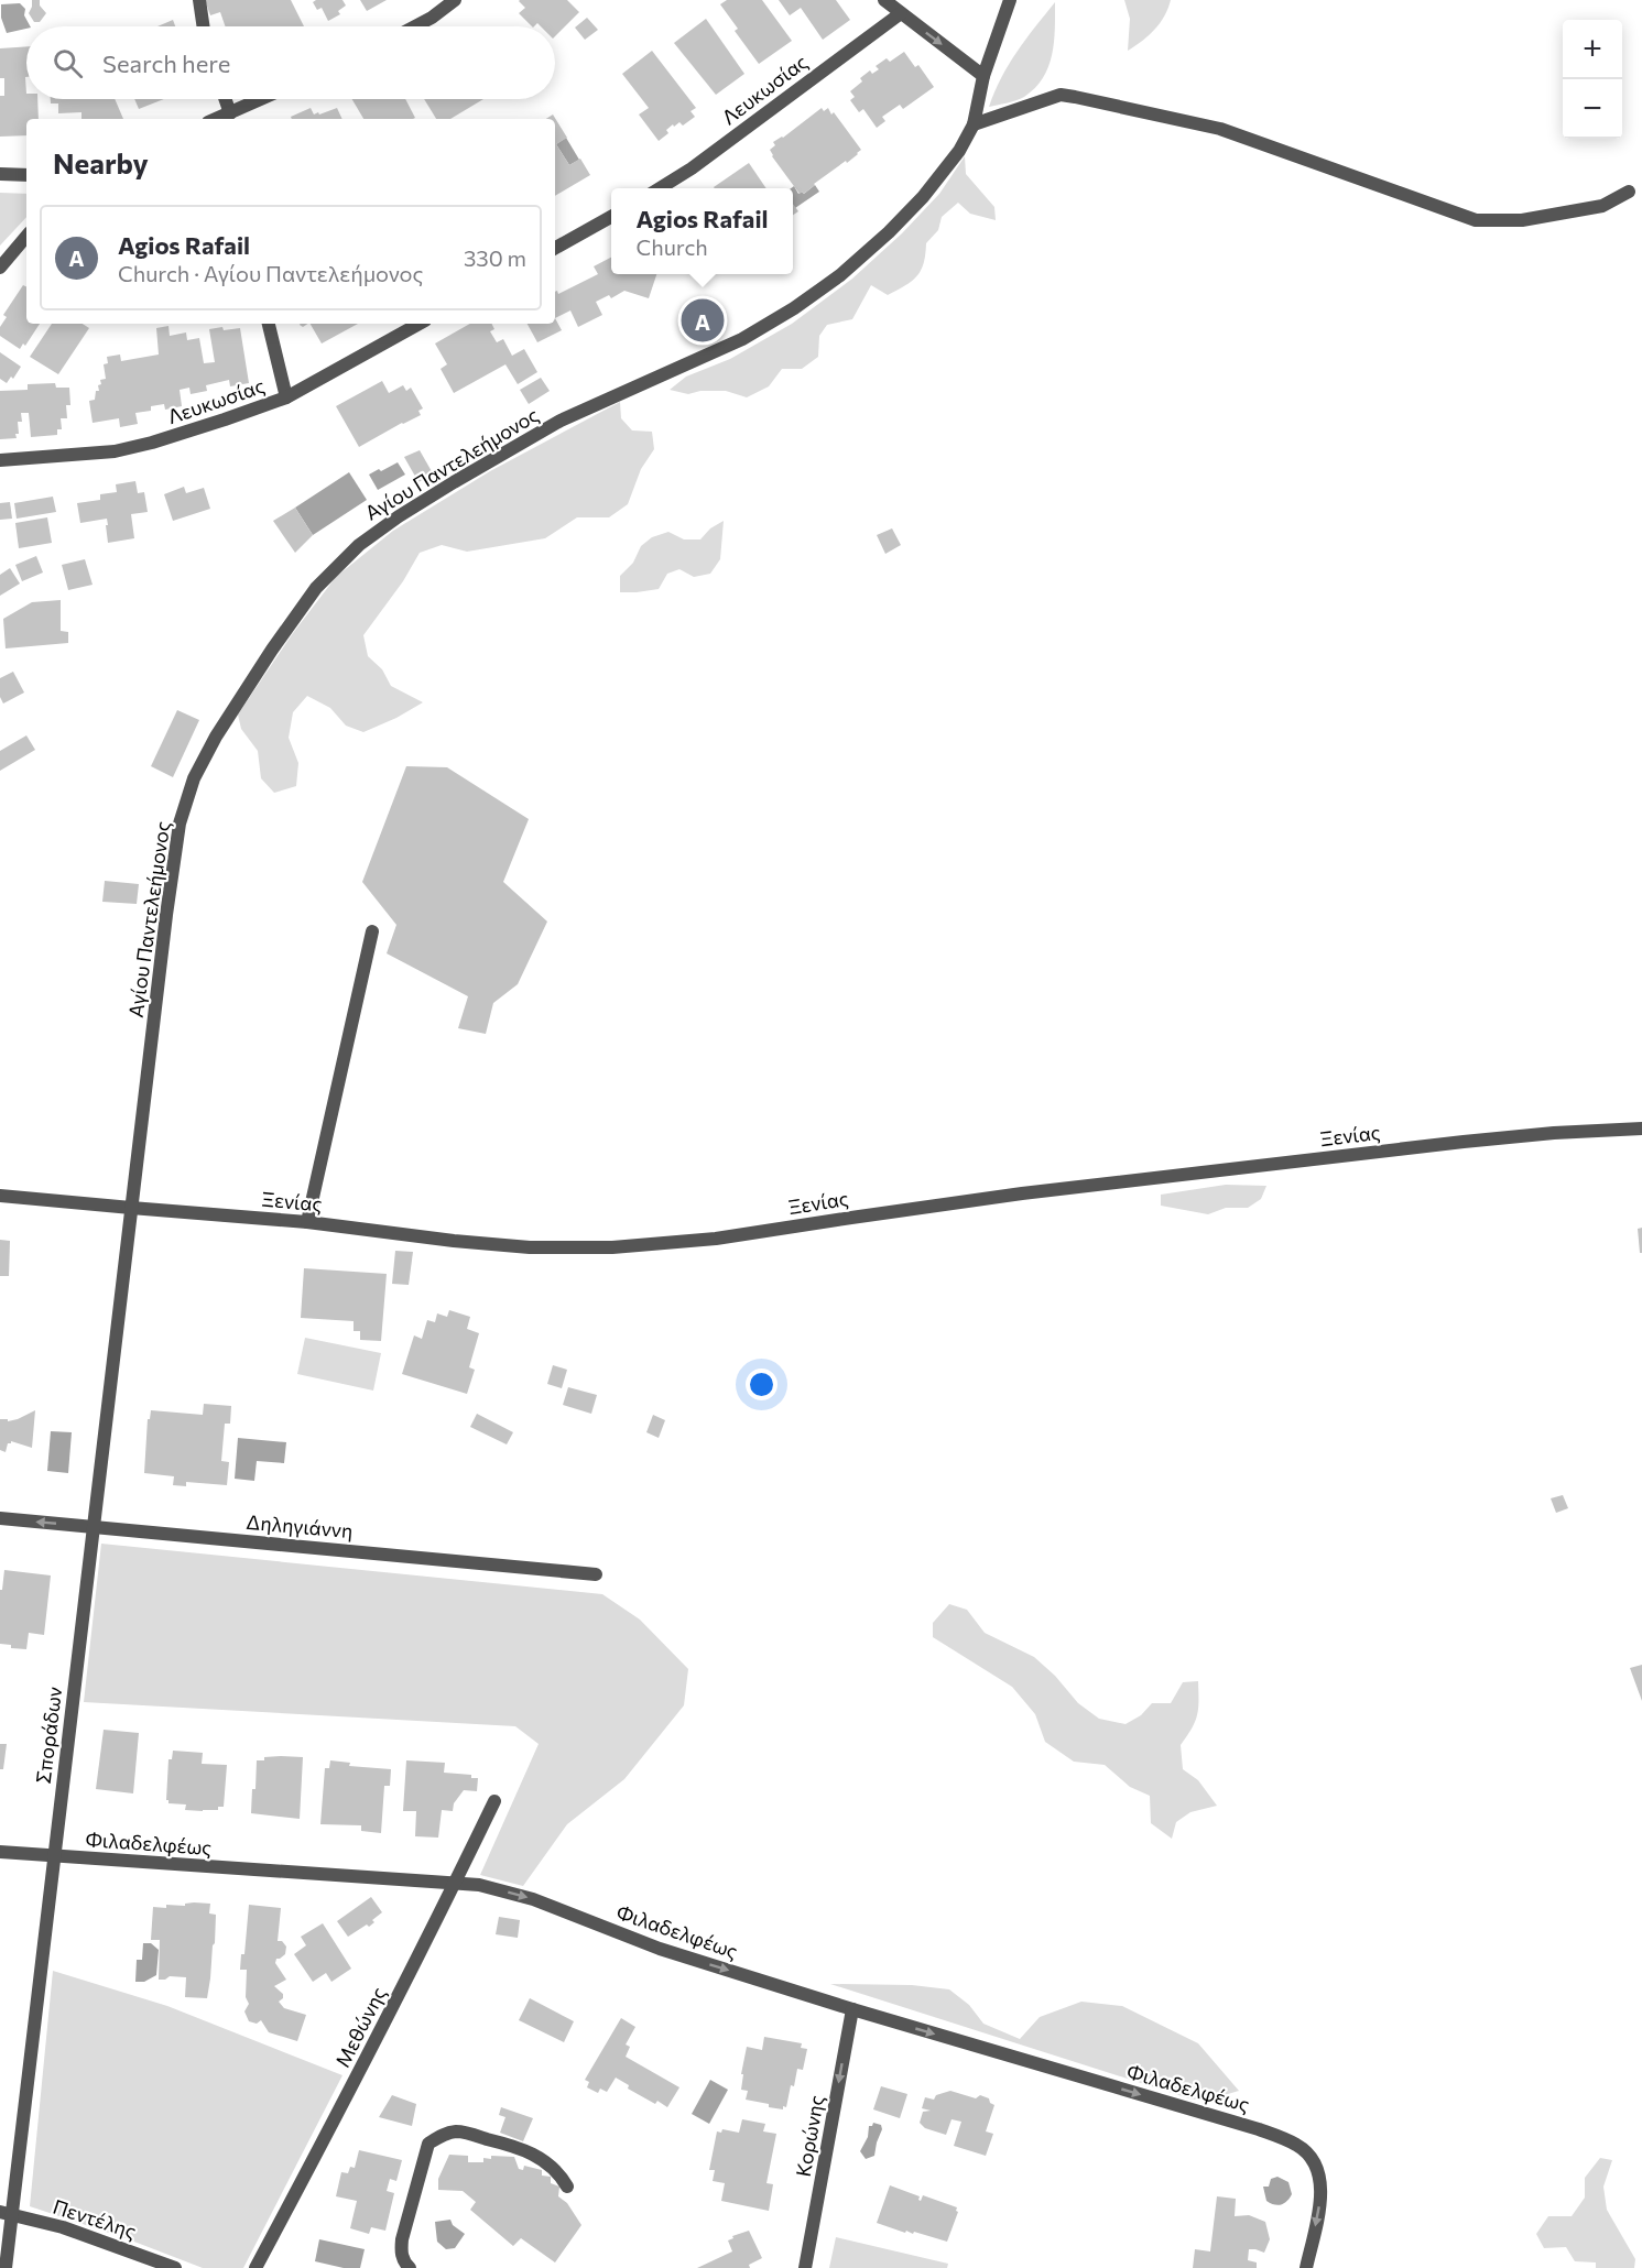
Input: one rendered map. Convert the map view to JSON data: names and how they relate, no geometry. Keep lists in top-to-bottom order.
{
  "streets": {
    "street": [
      "Λευκωσίας",
      "Αγίου Παντελεήμονος",
      "Ξενίας",
      "Δηληγιάννη",
      "Σποράδων",
      "Φιλαδελφέως",
      "Μεθώνης",
      "Κορώνης",
      "Πεντέλης"
    ]
  },
  "crossings": [
    ["Αγίου Παντελεήμονος", "Ξενίας"],
    ["Αγίου Παντελεήμονος", "Σποράδων"],
    ["Ξενίας", "Σποράδων"],
    ["Δηληγιάννη", "Σποράδων"],
    ["Σποράδων", "Φιλαδελφέως"],
    ["Σποράδων", "Πεντέλης"],
    ["Φιλαδελφέως", "Μεθώνης"],
    ["Φιλαδελφέως", "Κορώνης"]
  ],
  "one_way": ["Φιλαδελφέως", "Κορώνης"],
  "page": {
    "map_buttons": ["+", "−"],
    "search": "Search here",
    "heading": "Nearby",
    "popup": ["Agios Rafail", "Church"],
    "list": [
      {
        "mark": "A",
        "name": "Agios Rafail",
        "note": "Church · Αγίου Παντελεήμονος",
        "value": "330 m"
      }
    ],
    "pins": "A"
  }
}
